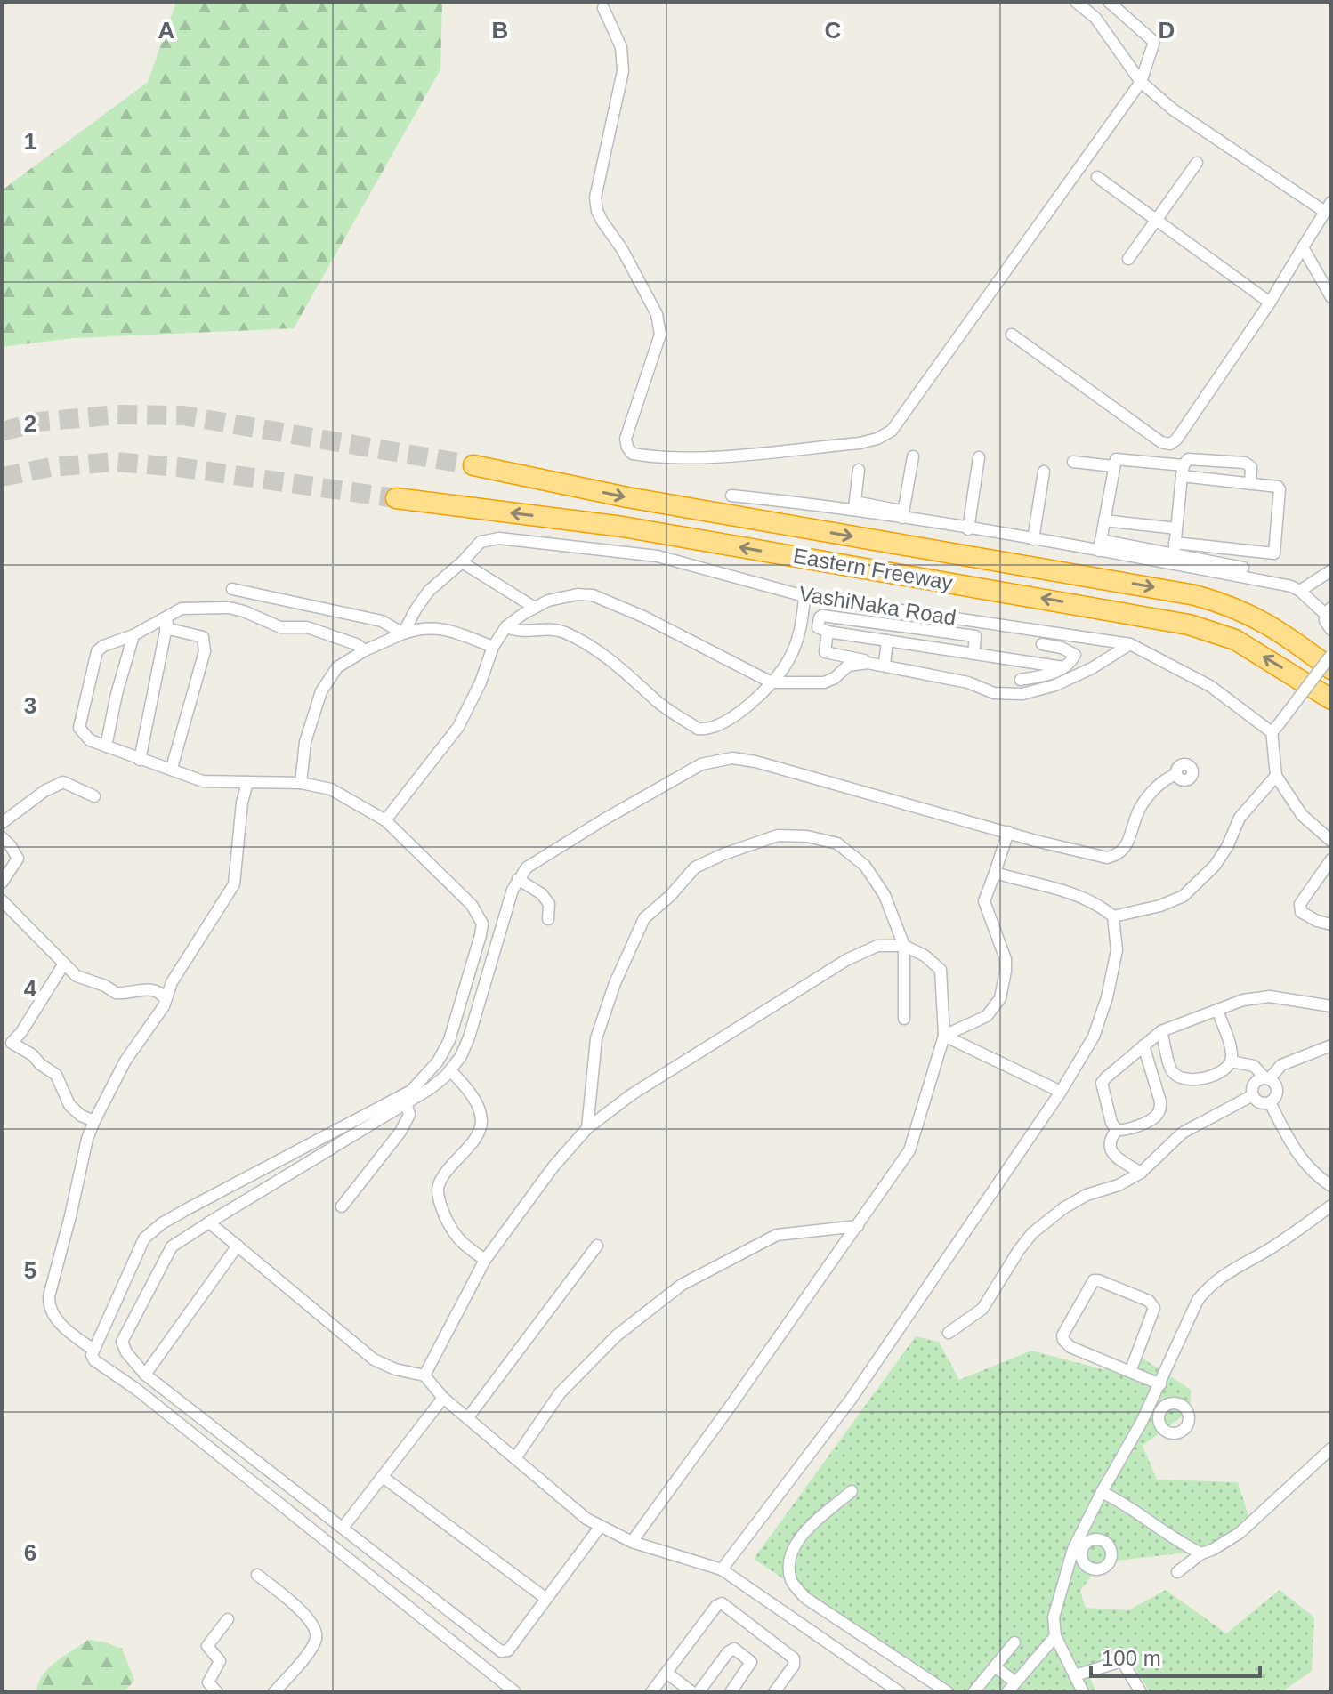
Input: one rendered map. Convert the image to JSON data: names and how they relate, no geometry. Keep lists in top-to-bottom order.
{
  "streets": {
    "highway": ["Eastern Freeway"],
    "street": ["VashiNaka Road"]
  },
  "scale_bar": "100 m",
  "grid": {
    "columns": [
      "A",
      "B",
      "C",
      "D"
    ],
    "rows": [
      "1",
      "2",
      "3",
      "4",
      "5",
      "6"
    ]
  }
}
